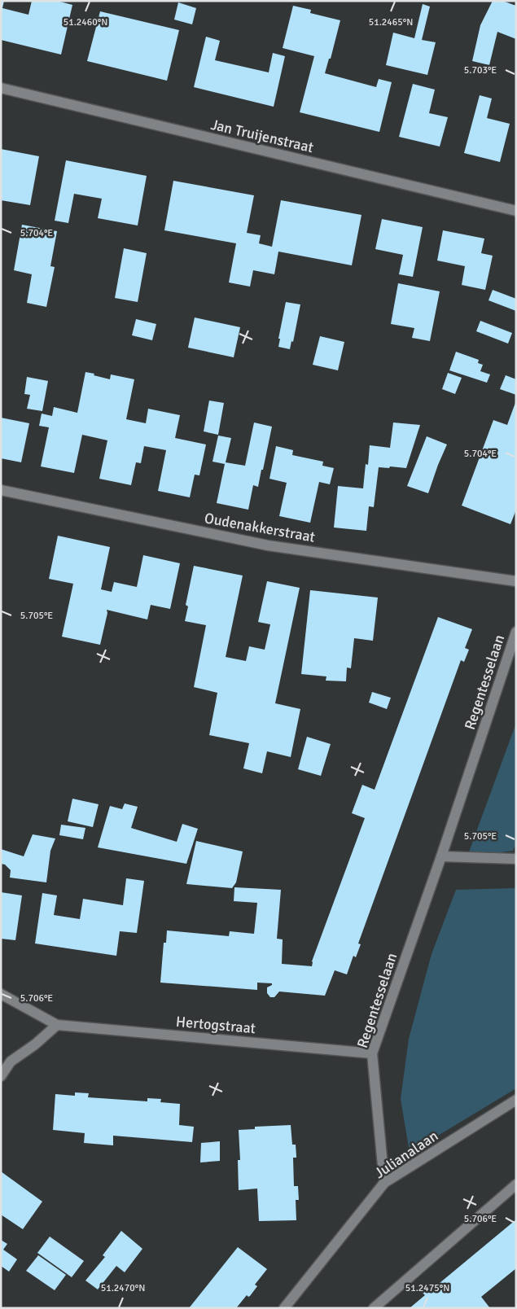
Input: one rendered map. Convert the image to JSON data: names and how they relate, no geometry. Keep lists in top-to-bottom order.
{
  "streets": {
    "street": [
      "Jan Truijenstraat",
      "Oudenakkerstraat",
      "Regentesselaan",
      "Hertogstraat",
      "Julianalaan"
    ]
  },
  "crossings": [
    ["Regentesselaan", "Hertogstraat"],
    ["Regentesselaan", "Julianalaan"]
  ],
  "coordinates": [
    "51.2460°N",
    "51.2465°N",
    "5.703°E",
    "5.704°E",
    "5.705°E",
    "5.706°E",
    "51.2470°N",
    "51.2475°N"
  ]
}
